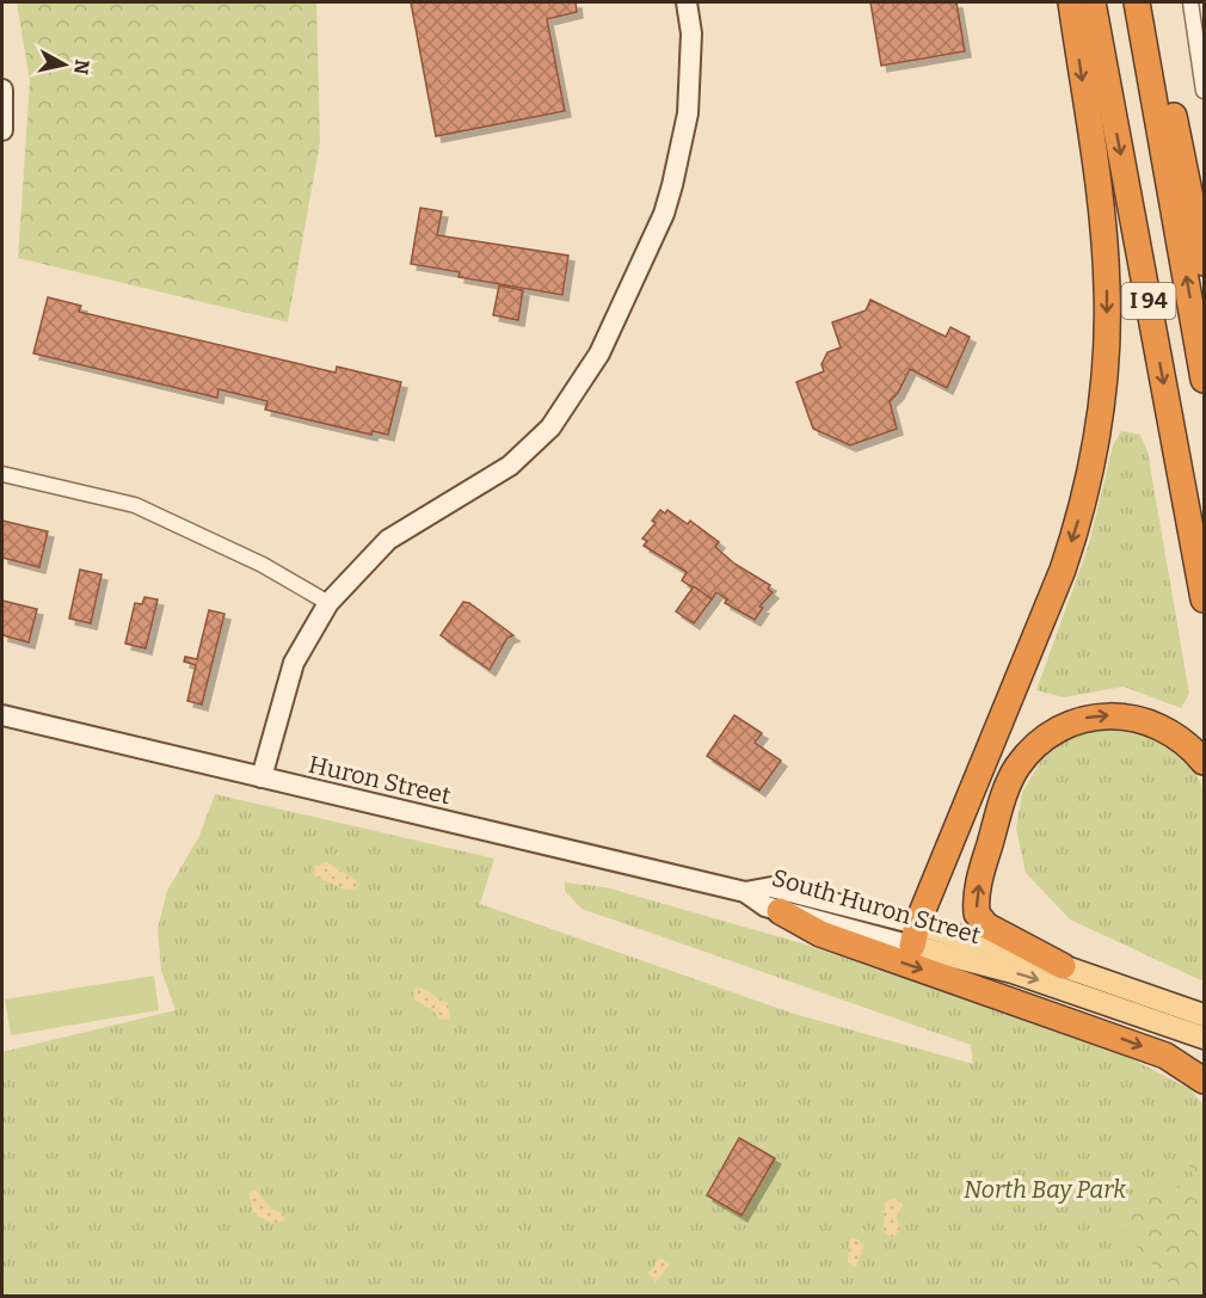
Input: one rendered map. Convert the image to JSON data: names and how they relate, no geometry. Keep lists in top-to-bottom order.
{
  "streets": {
    "highway": ["I 94"],
    "main road": ["Huron Street", "South Huron Street"]
  },
  "crossings": [
    ["Huron Street", "South Huron Street"]
  ],
  "parks": ["North Bay Park"],
  "north": "right"
}
